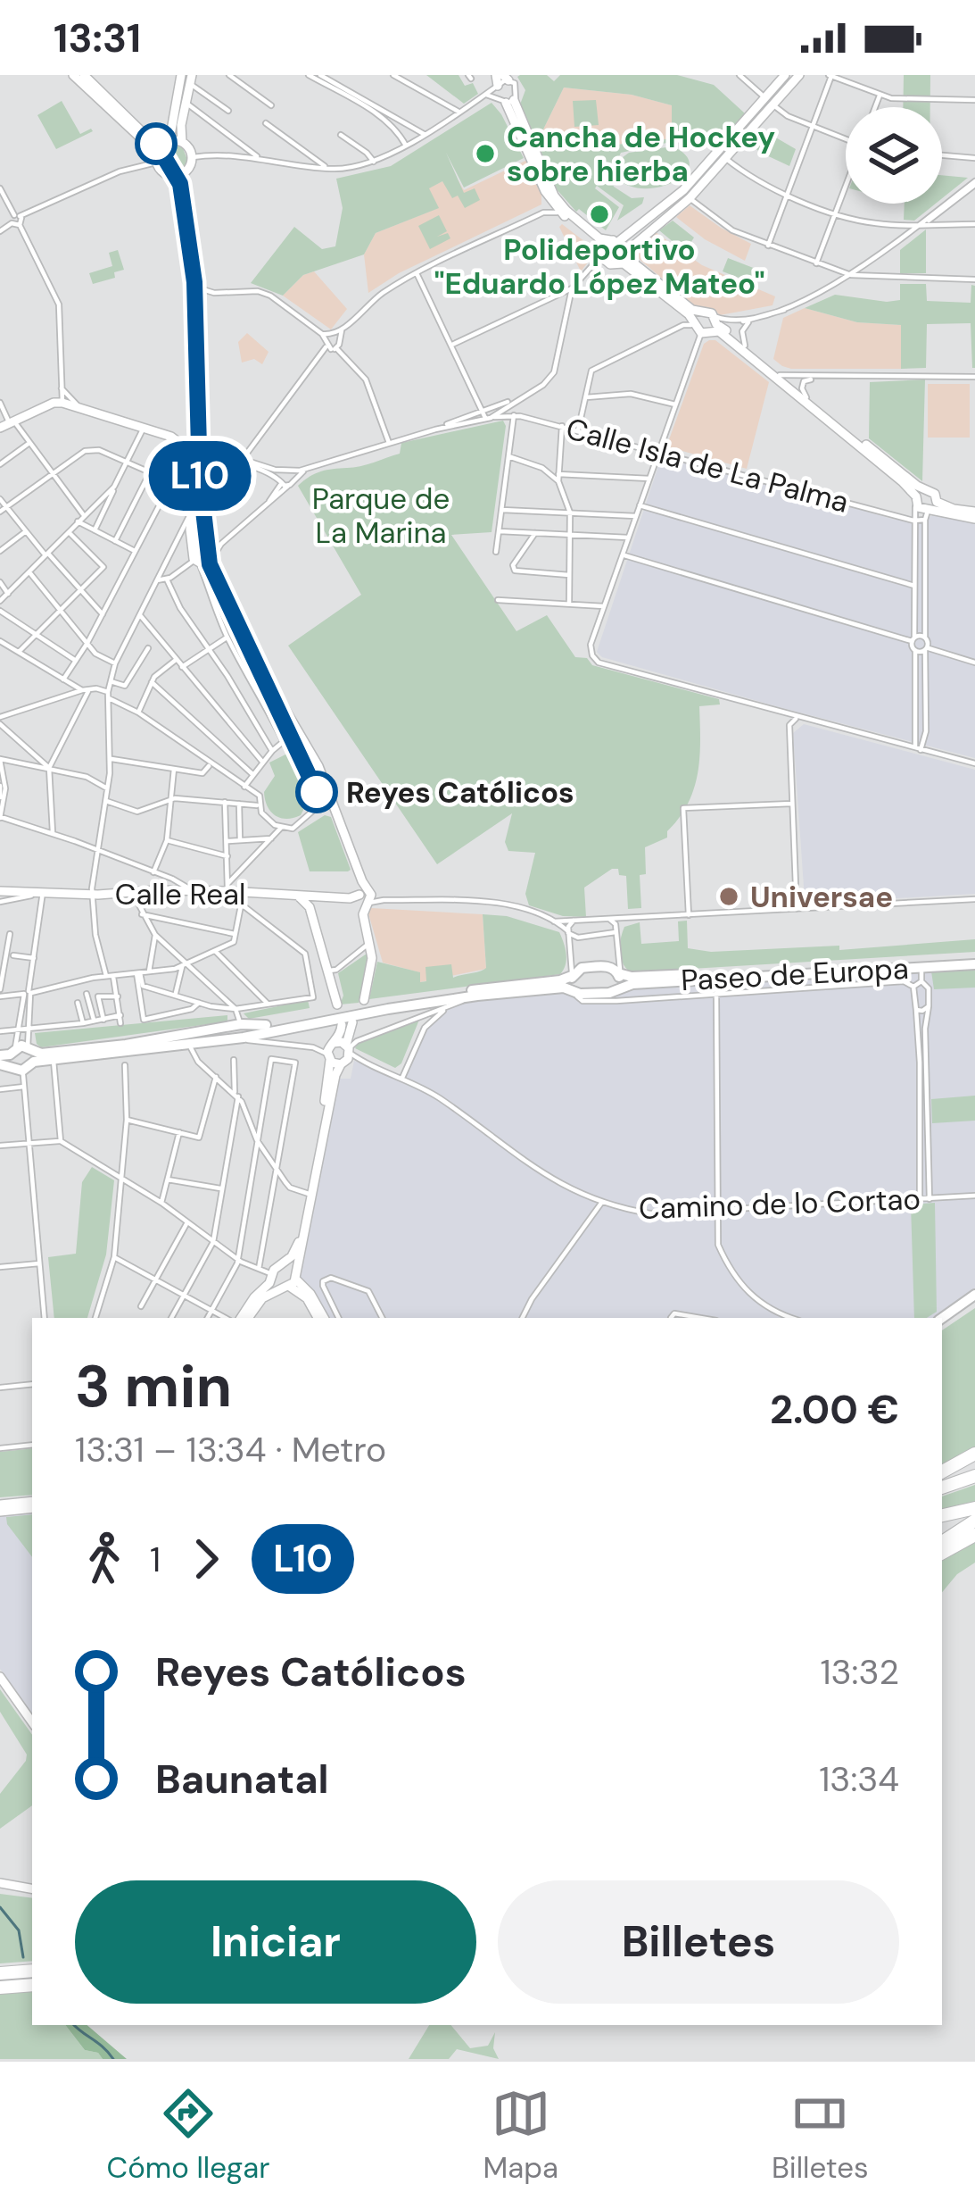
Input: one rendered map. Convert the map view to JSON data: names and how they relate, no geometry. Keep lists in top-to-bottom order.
{
  "streets": {
    "main road": ["Calle Real", "Paseo de Europa"],
    "street": ["Calle Isla de La Palma", "Camino de lo Cortao"]
  },
  "parks": ["Parque de La Marina"],
  "places": [
    "Cancha de Hockey sobre hierba",
    "Polideportivo \"Eduardo López Mateo\"",
    "Reyes Católicos",
    "Universae"
  ],
  "lines": ["metro line L10"],
  "page": {
    "status": "13:31",
    "on_map": "L10",
    "heading": ["3 min", "13:31 – 13:34 · Metro", "2.00 €"],
    "legs": ["1", "L10"],
    "list": [
      {
        "name": "Reyes Católicos",
        "value": "13:32"
      },
      {
        "name": "Baunatal",
        "value": "13:34"
      }
    ],
    "buttons": ["Iniciar", "Billetes"],
    "tabs": ["Cómo llegar", "Mapa", "Billetes"]
  }
}
